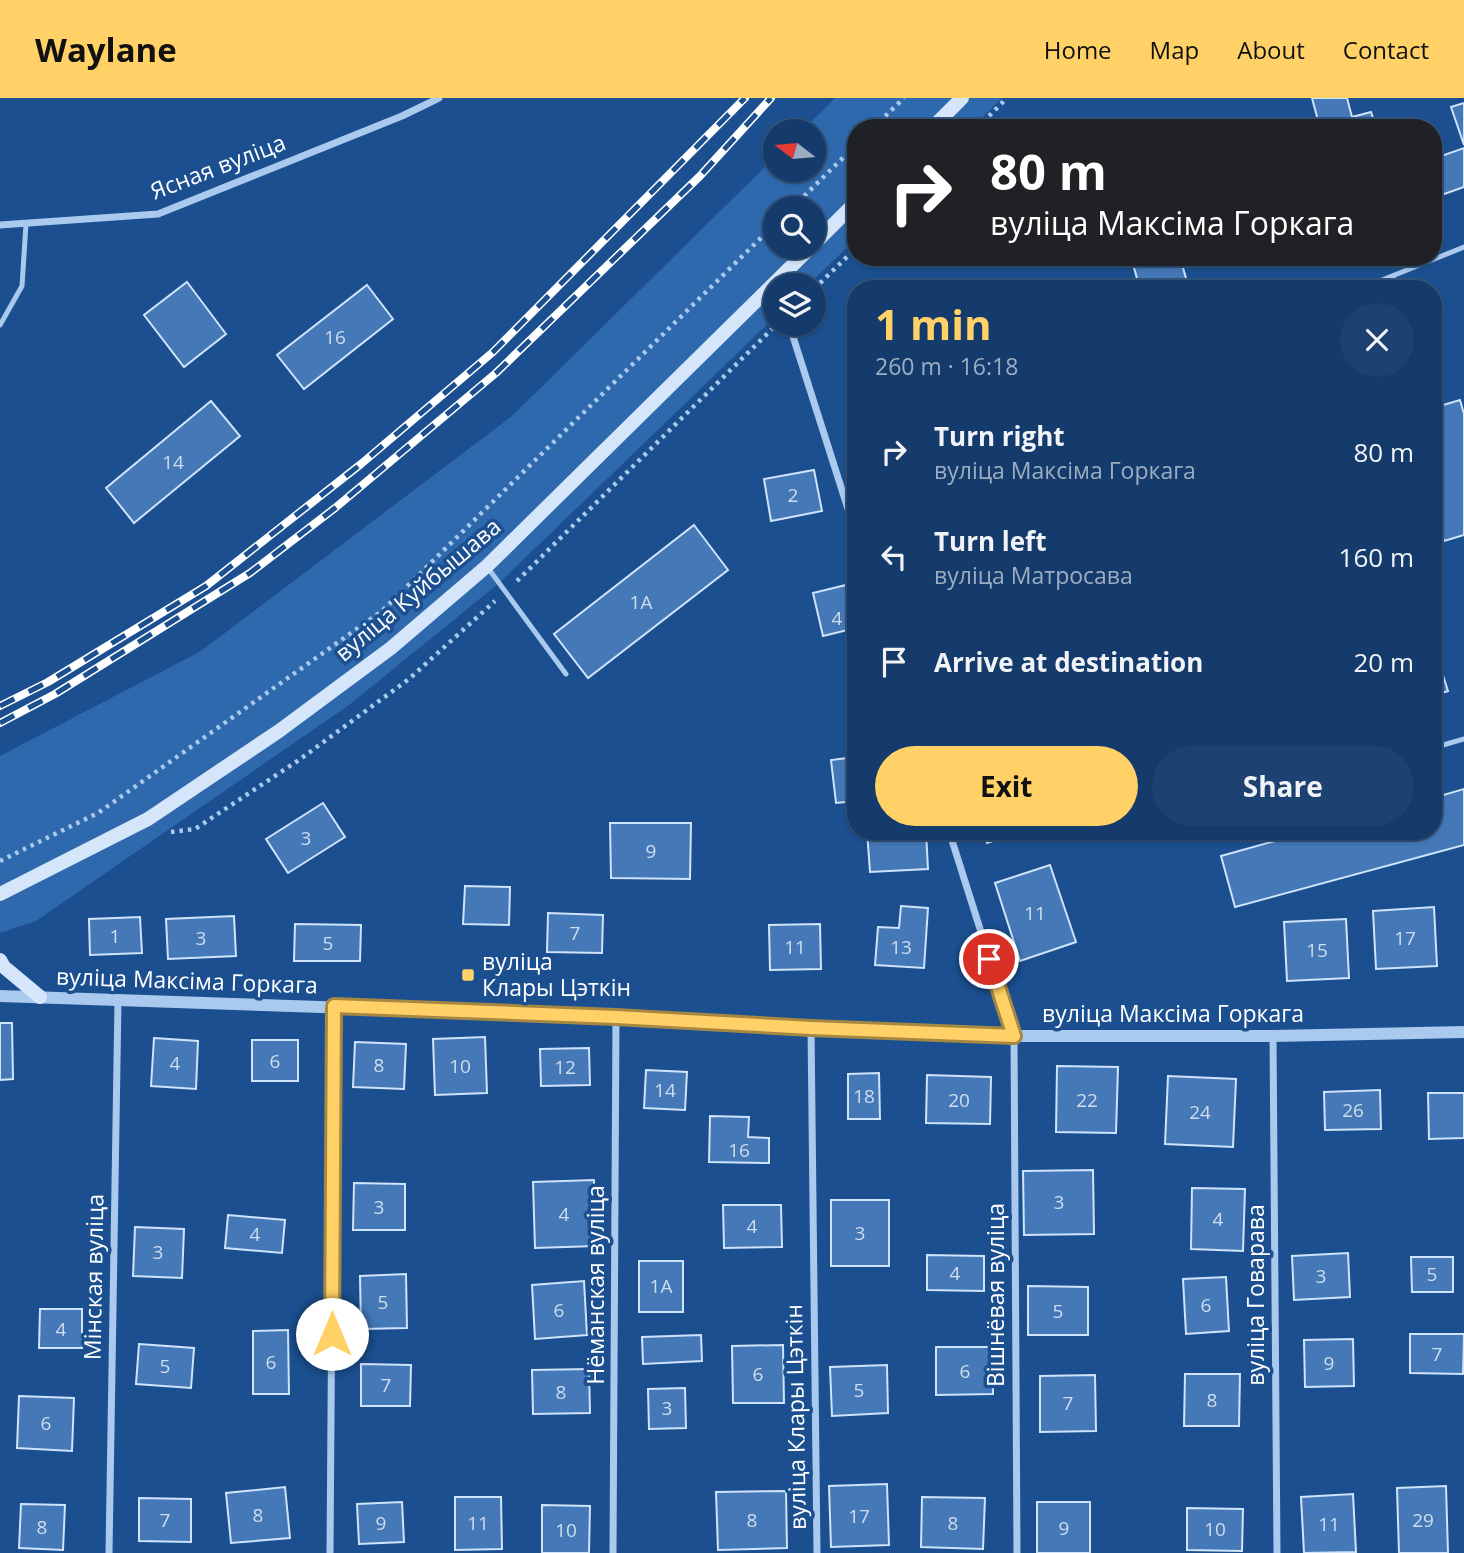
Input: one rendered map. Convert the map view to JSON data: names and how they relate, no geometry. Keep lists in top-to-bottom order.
{
  "streets": {
    "main road": ["вуліца Куйбышава"],
    "street": [
      "Ясная вуліца",
      "вуліца Максіма Горкага",
      "Мінская вуліца",
      "Нёманская вуліца",
      "Вішнёвая вуліца",
      "вуліца Говарава",
      "вуліца Клары Цэткін"
    ]
  },
  "crossings": [
    ["вуліца Максіма Горкага", "Мінская вуліца"],
    ["вуліца Максіма Горкага", "Нёманская вуліца"],
    ["вуліца Максіма Горкага", "Вішнёвая вуліца"],
    ["вуліца Максіма Горкага", "вуліца Говарава"],
    ["вуліца Максіма Горкага", "вуліца Клары Цэткін"]
  ],
  "places": {
    "transit": ["вуліца Клары Цэткін"]
  },
  "house_numbers": [
    "16",
    "14",
    "2",
    "1А",
    "4",
    "3",
    "9",
    "11",
    "7",
    "1",
    "3",
    "17",
    "5",
    "11",
    "13",
    "15",
    "6",
    "4",
    "8",
    "10",
    "12",
    "14",
    "18",
    "20",
    "22",
    "26",
    "24",
    "16",
    "3",
    "3",
    "4",
    "4",
    "4",
    "3",
    "4",
    "3",
    "4",
    "5",
    "3",
    "1А",
    "5",
    "6",
    "6",
    "5",
    "4",
    "7",
    "6",
    "9",
    "5",
    "6",
    "6",
    "7",
    "5",
    "8",
    "8",
    "7",
    "3",
    "6",
    "8",
    "17",
    "7",
    "8",
    "29",
    "9",
    "11",
    "8",
    "11",
    "8",
    "9",
    "10",
    "10"
  ],
  "north": "left",
  "page": {
    "header": "Waylane",
    "nav": [
      "Home",
      "Map",
      "About",
      "Contact"
    ],
    "turn": ["80 m", "вуліца Максіма Горкага"],
    "heading": ["1 min", "260 m · 16:18"],
    "list": [
      {
        "name": "Turn right",
        "note": "вуліца Максіма Горкага",
        "value": "80 m"
      },
      {
        "name": "Turn left",
        "note": "вуліца Матросава",
        "value": "160 m"
      },
      {
        "name": "Arrive at destination",
        "value": "20 m"
      }
    ],
    "buttons": ["Exit", "Share"]
  }
}
